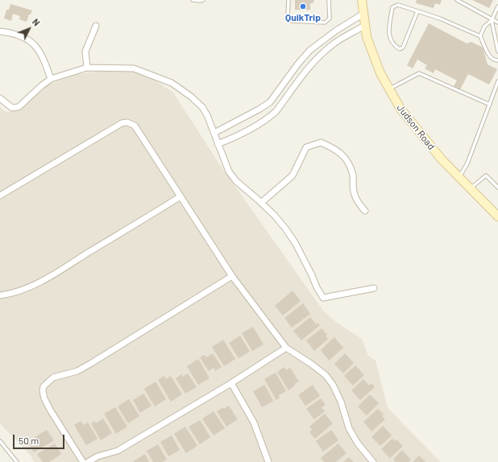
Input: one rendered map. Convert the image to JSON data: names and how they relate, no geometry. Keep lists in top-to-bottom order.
{
  "streets": {
    "main road": ["Judson Road"]
  },
  "places": ["QuikTrip"],
  "scale_bar": "50 m",
  "north": "top right"
}
